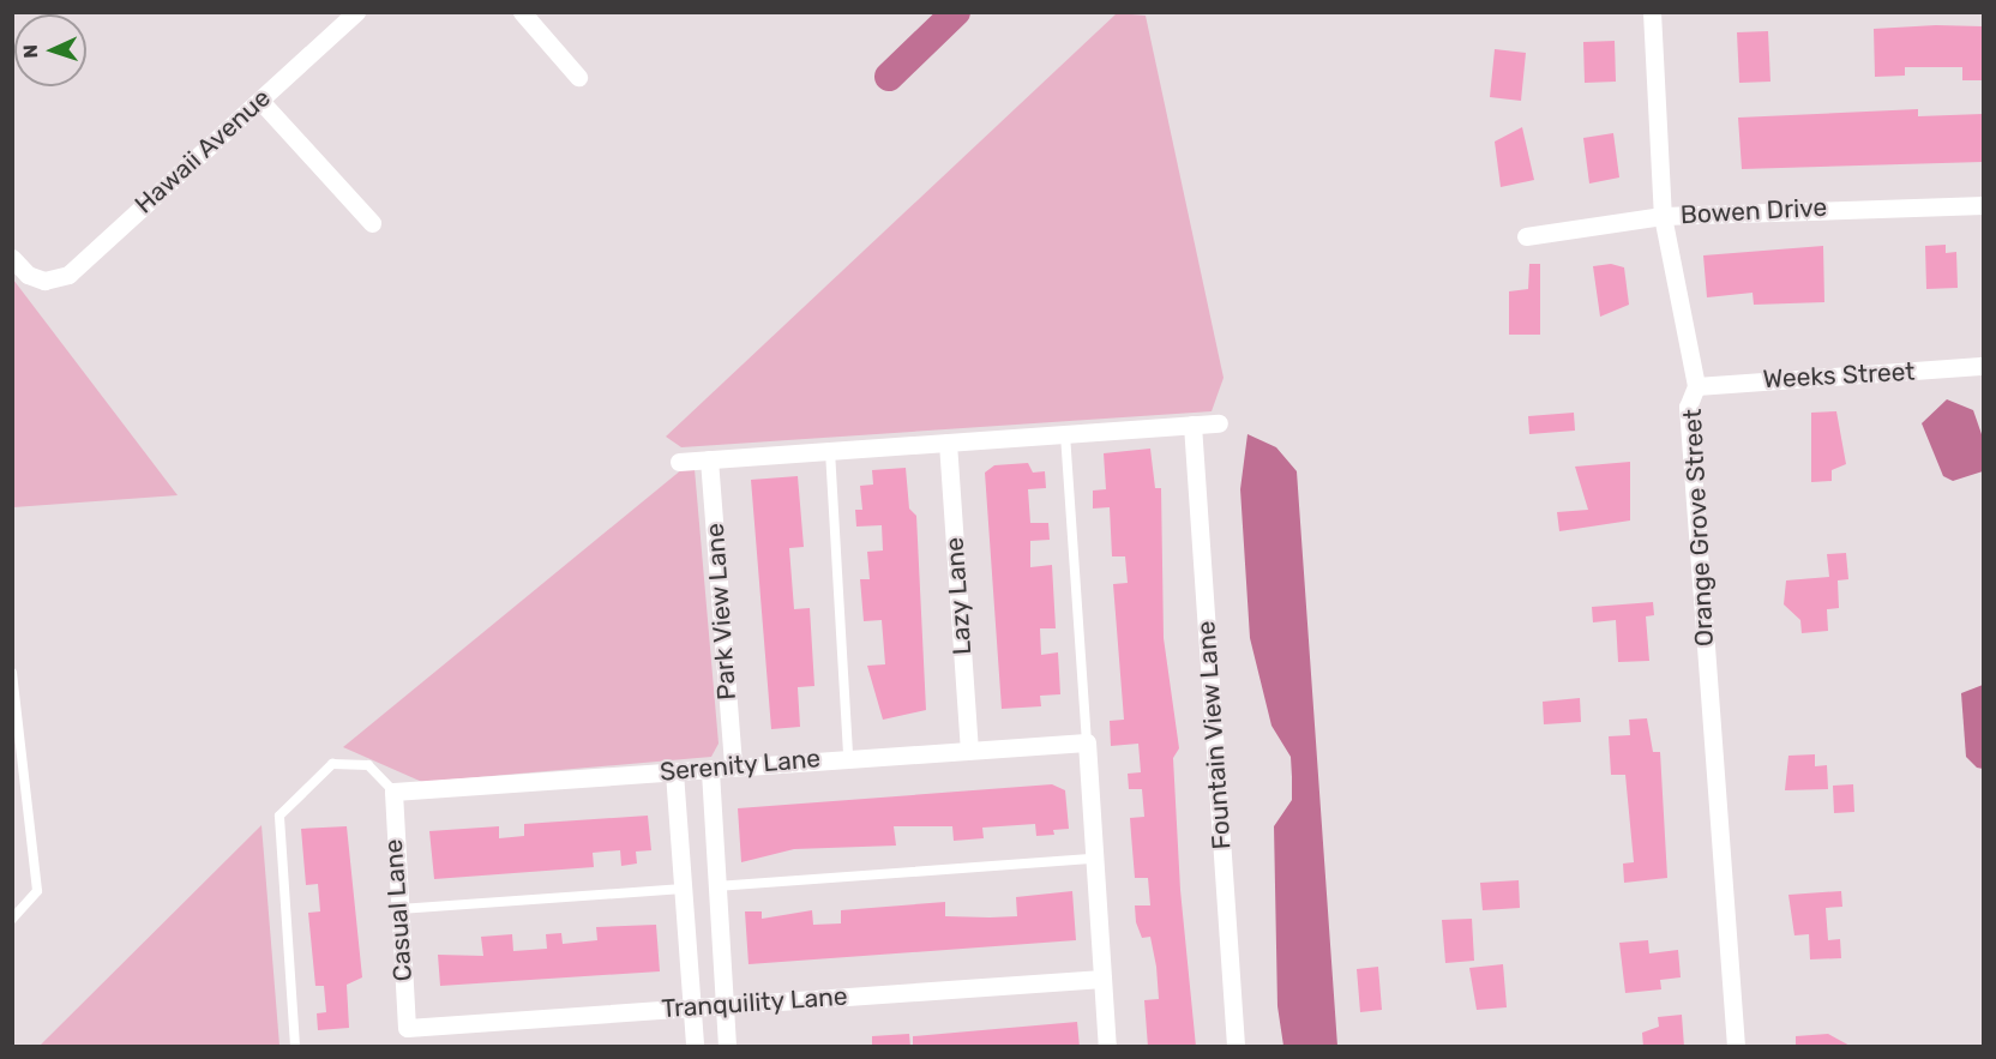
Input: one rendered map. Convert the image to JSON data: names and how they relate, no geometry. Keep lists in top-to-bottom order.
{
  "streets": {
    "street": [
      "Hawaii Avenue",
      "Bowen Drive",
      "Weeks Street",
      "Orange Grove Street",
      "Lazy Lane",
      "Park View Lane",
      "Fountain View Lane",
      "Serenity Lane",
      "Casual Lane",
      "Tranquility Lane"
    ]
  },
  "crossings": [
    ["Bowen Drive", "Orange Grove Street"],
    ["Weeks Street", "Orange Grove Street"],
    ["Lazy Lane", "Serenity Lane"],
    ["Park View Lane", "Serenity Lane"],
    ["Serenity Lane", "Casual Lane"],
    ["Casual Lane", "Tranquility Lane"]
  ],
  "north": "left"
}
